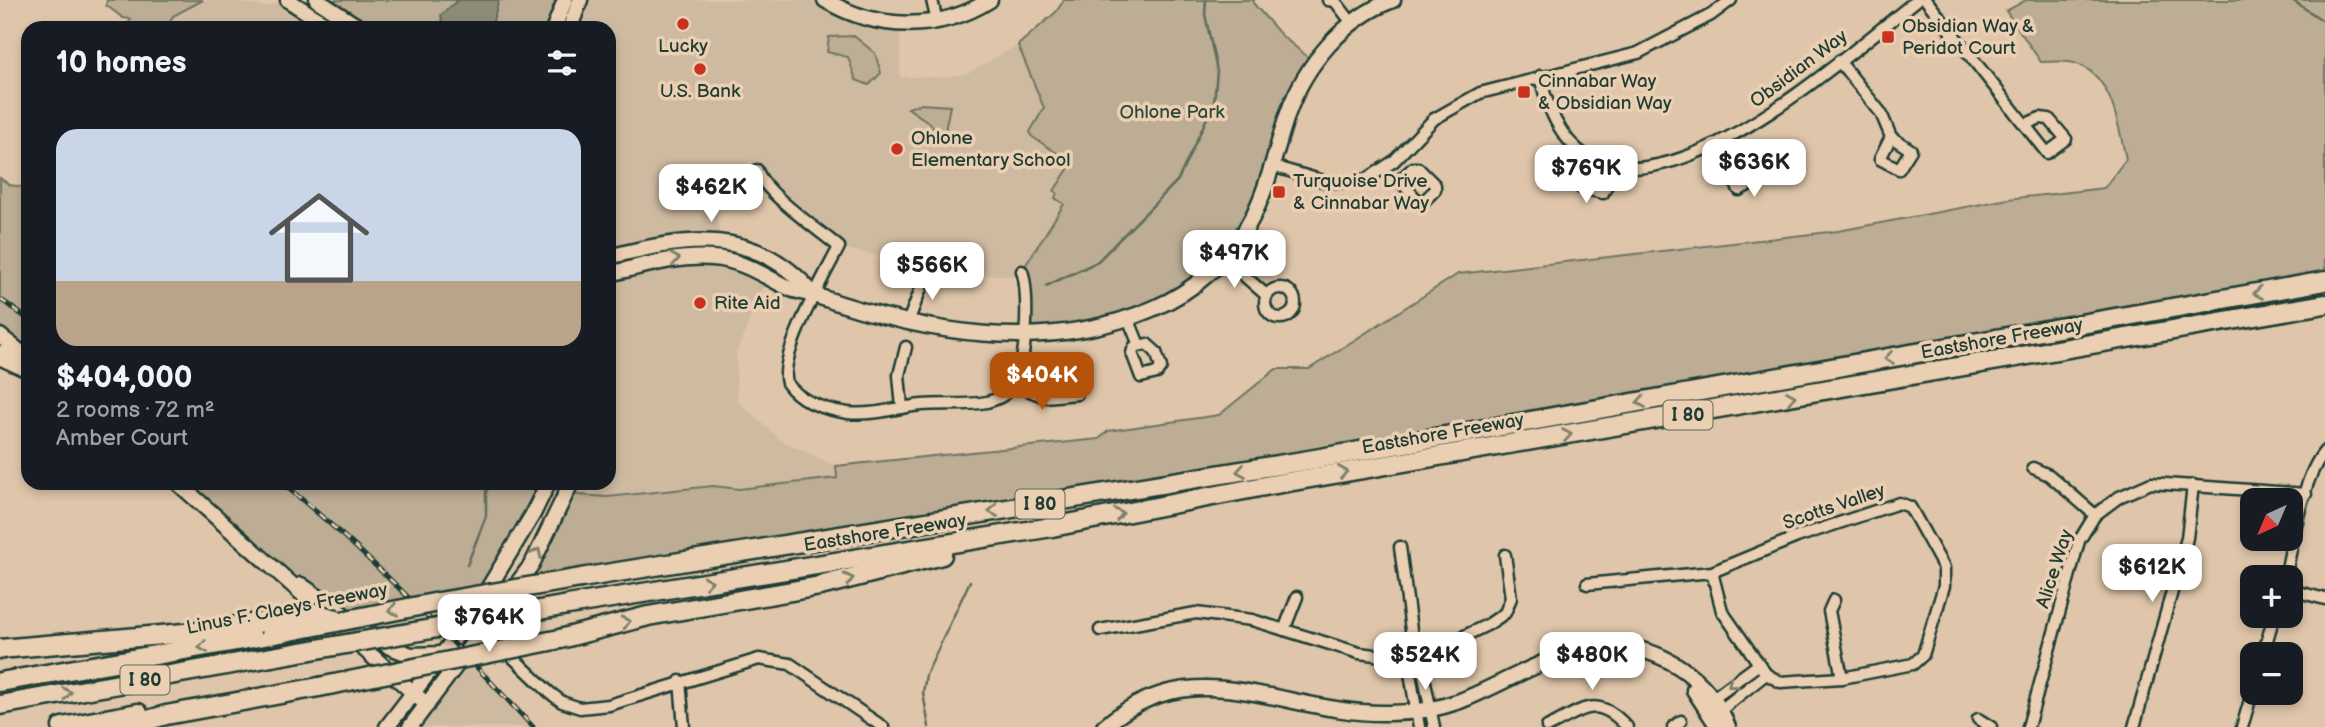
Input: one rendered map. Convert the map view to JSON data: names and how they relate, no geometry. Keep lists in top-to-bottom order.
{
  "streets": {
    "highway": ["Eastshore Freeway", "I 80", "Linus F. Claeys Freeway"],
    "street": ["Obsidian Way", "Scotts Valley", "Alice Way"]
  },
  "crossings": [
    ["Eastshore Freeway", "Linus F. Claeys Freeway"]
  ],
  "parks": ["Ohlone Park"],
  "places": {
    "other": [
      "Lucky",
      "U.S. Bank",
      "Ohlone Elementary School",
      "Rite Aid"
    ],
    "transit": ["Obsidian Way & Peridot Court", "Cinnabar Way & Obsidian Way", "Turquoise Drive & Cinnabar Way"]
  },
  "north": "bottom left",
  "page": {
    "heading": "10 homes",
    "list": [
      {
        "name": "$404,000",
        "note": "2 rooms · 72 m² · Amber Court"
      }
    ],
    "price": [
      "$636K",
      "$769K",
      "$462K",
      "$497K",
      "$566K",
      "$404K",
      "$612K",
      "$764K",
      "$524K",
      "$480K"
    ],
    "map_buttons": ["+", "−"]
  }
}
